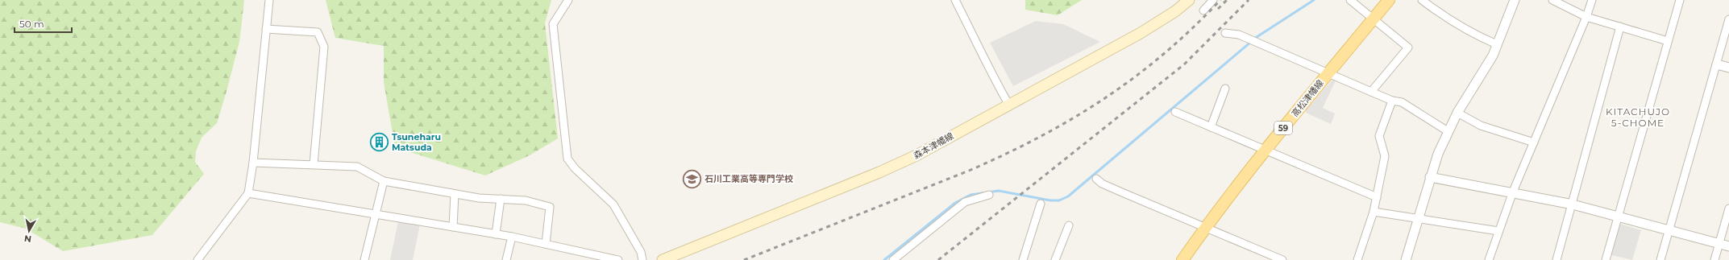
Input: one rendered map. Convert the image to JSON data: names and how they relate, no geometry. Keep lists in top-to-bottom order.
{
  "streets": {
    "main road": ["高松津幡線", "59", "森本津幡線"]
  },
  "districts": ["KITACHUJO 5-CHOME"],
  "places": {
    "building": ["Tsuneharu Matsuda"],
    "school or university": ["石川工業高等専門学校"]
  },
  "scale_bar": "50 m",
  "north": "bottom"
}
